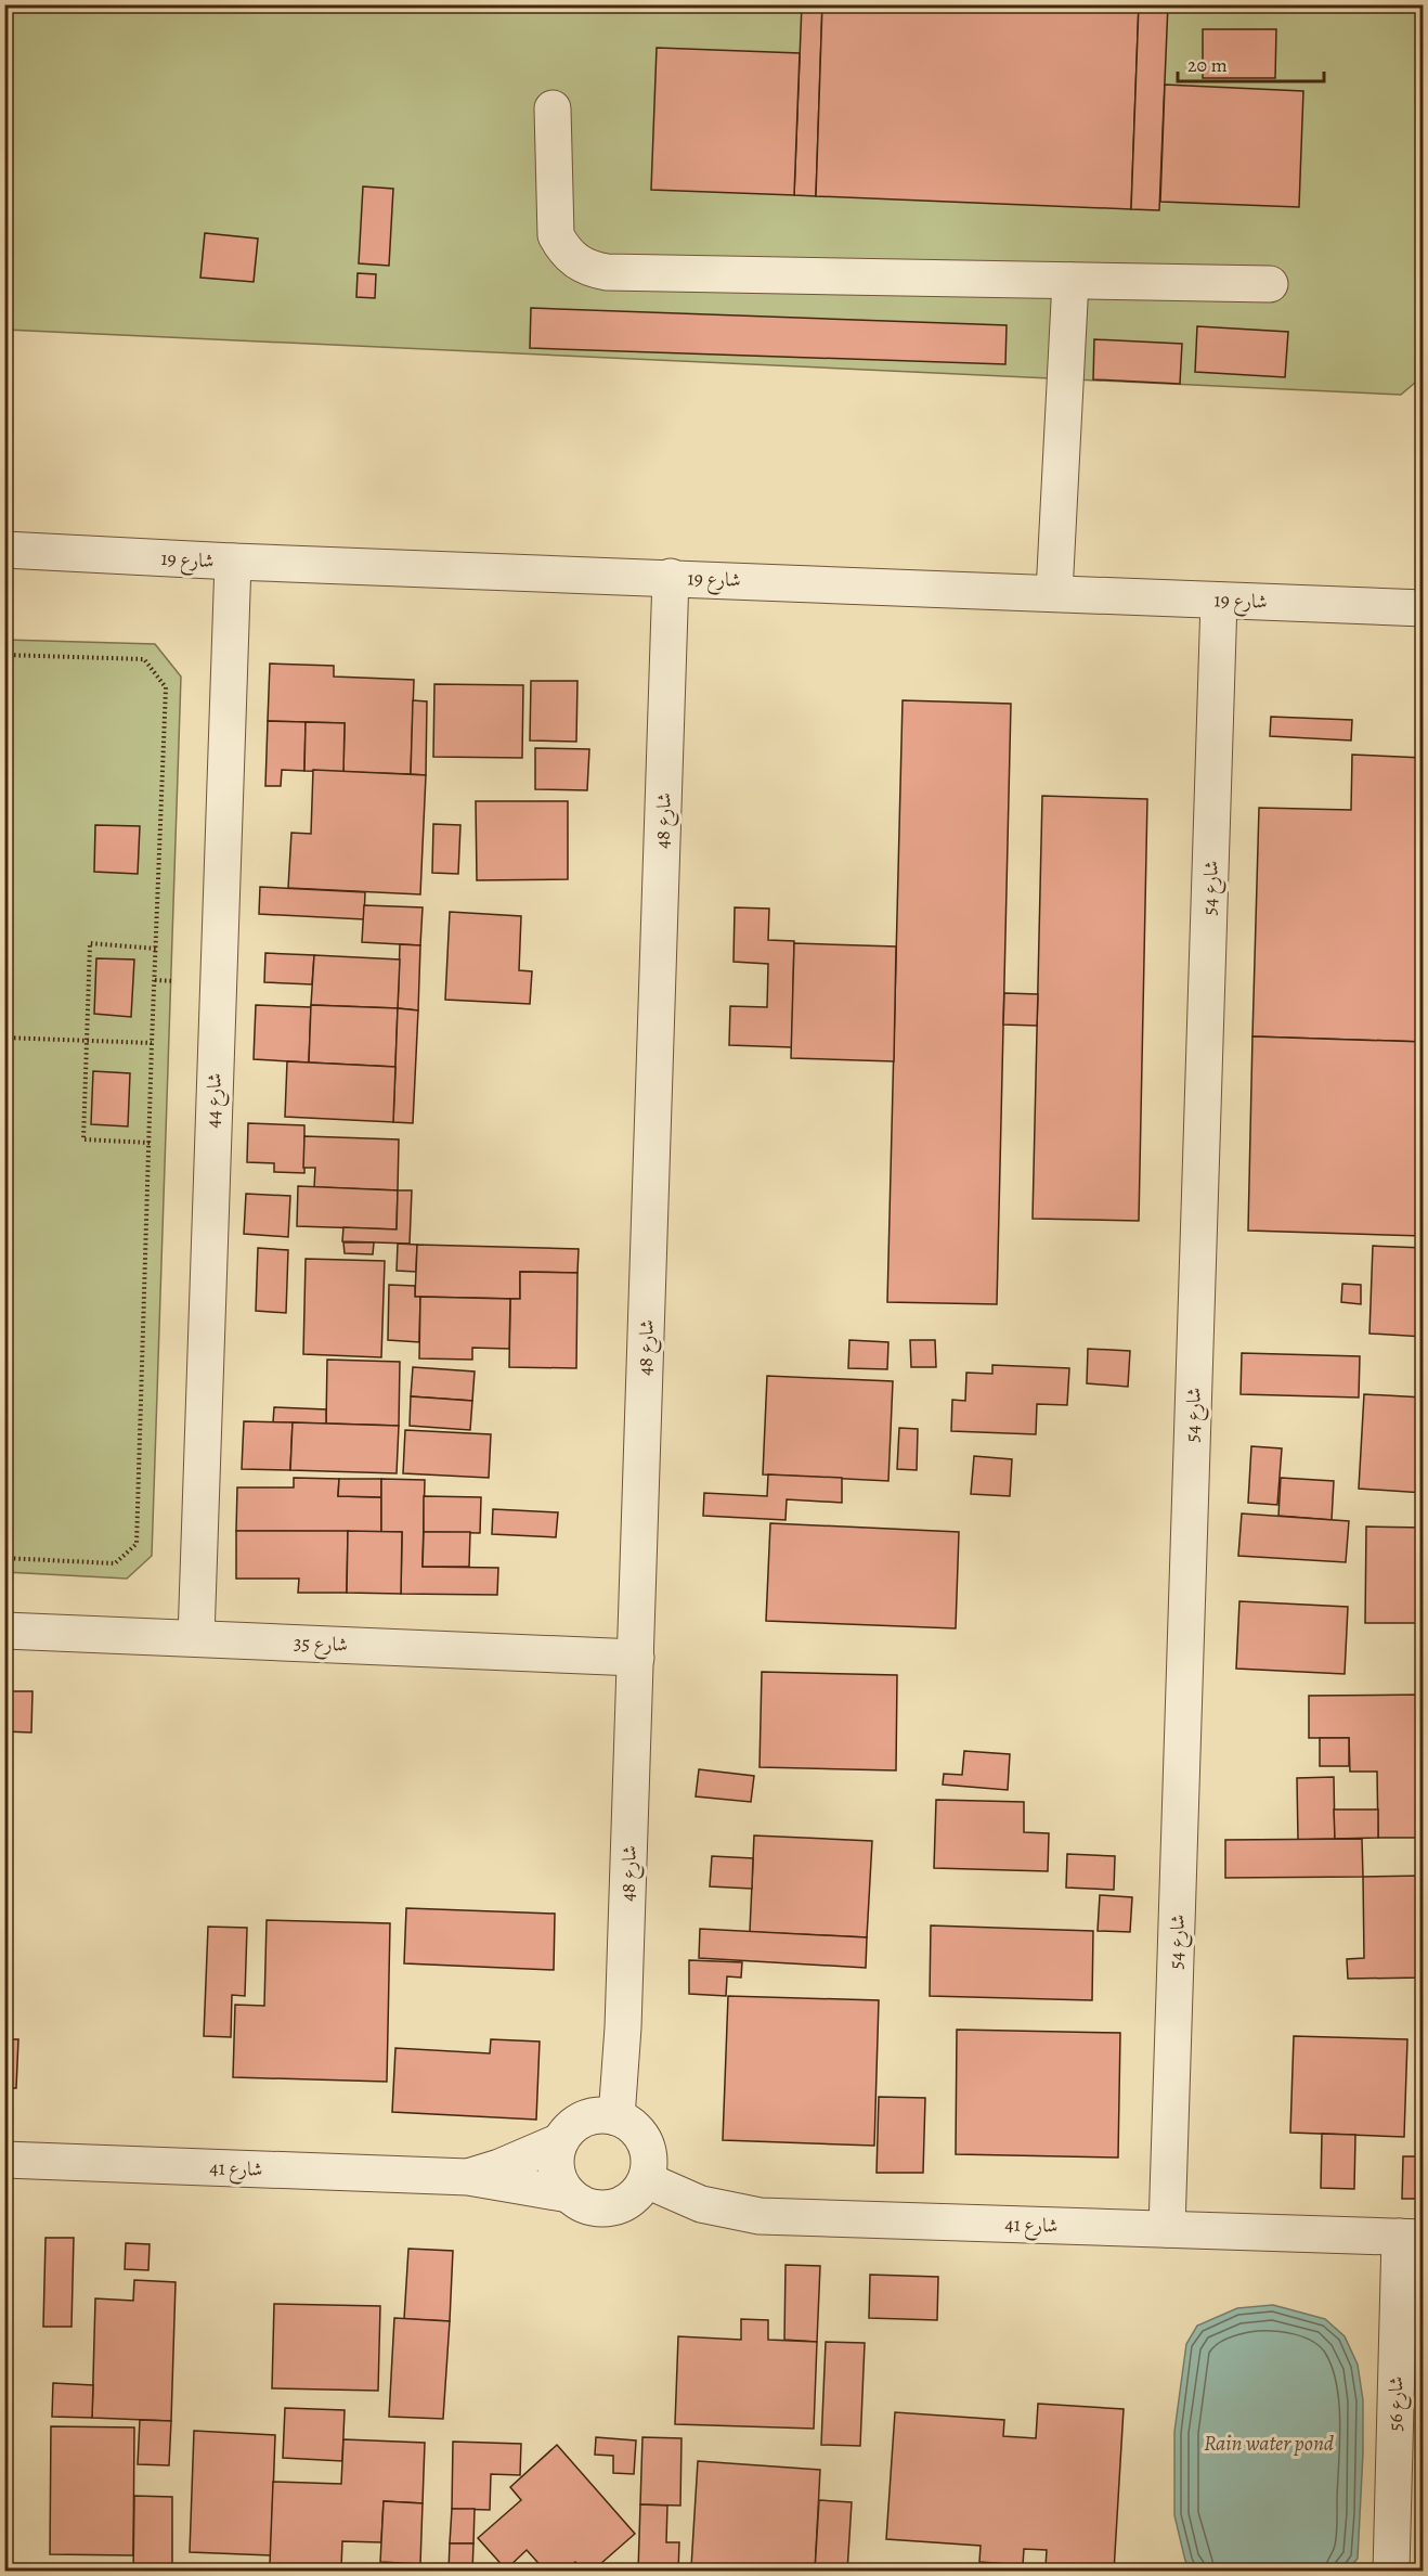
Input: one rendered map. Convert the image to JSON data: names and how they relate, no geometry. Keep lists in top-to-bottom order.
{
  "streets": {
    "street": [
      "شارع 19",
      "شارع 48",
      "شارع 54",
      "شارع 44",
      "شارع 35",
      "شارع 41",
      "شارع 56"
    ]
  },
  "crossings": [
    ["شارع 19", "شارع 48"],
    ["شارع 19", "شارع 54"],
    ["شارع 19", "شارع 44"],
    ["شارع 48", "شارع 35"],
    ["شارع 48", "شارع 41"],
    ["شارع 54", "شارع 41"],
    ["شارع 44", "شارع 35"],
    ["شارع 41", "شارع 56"]
  ],
  "water": ["Rain water pond"],
  "scale_bar": "20 m"
}
